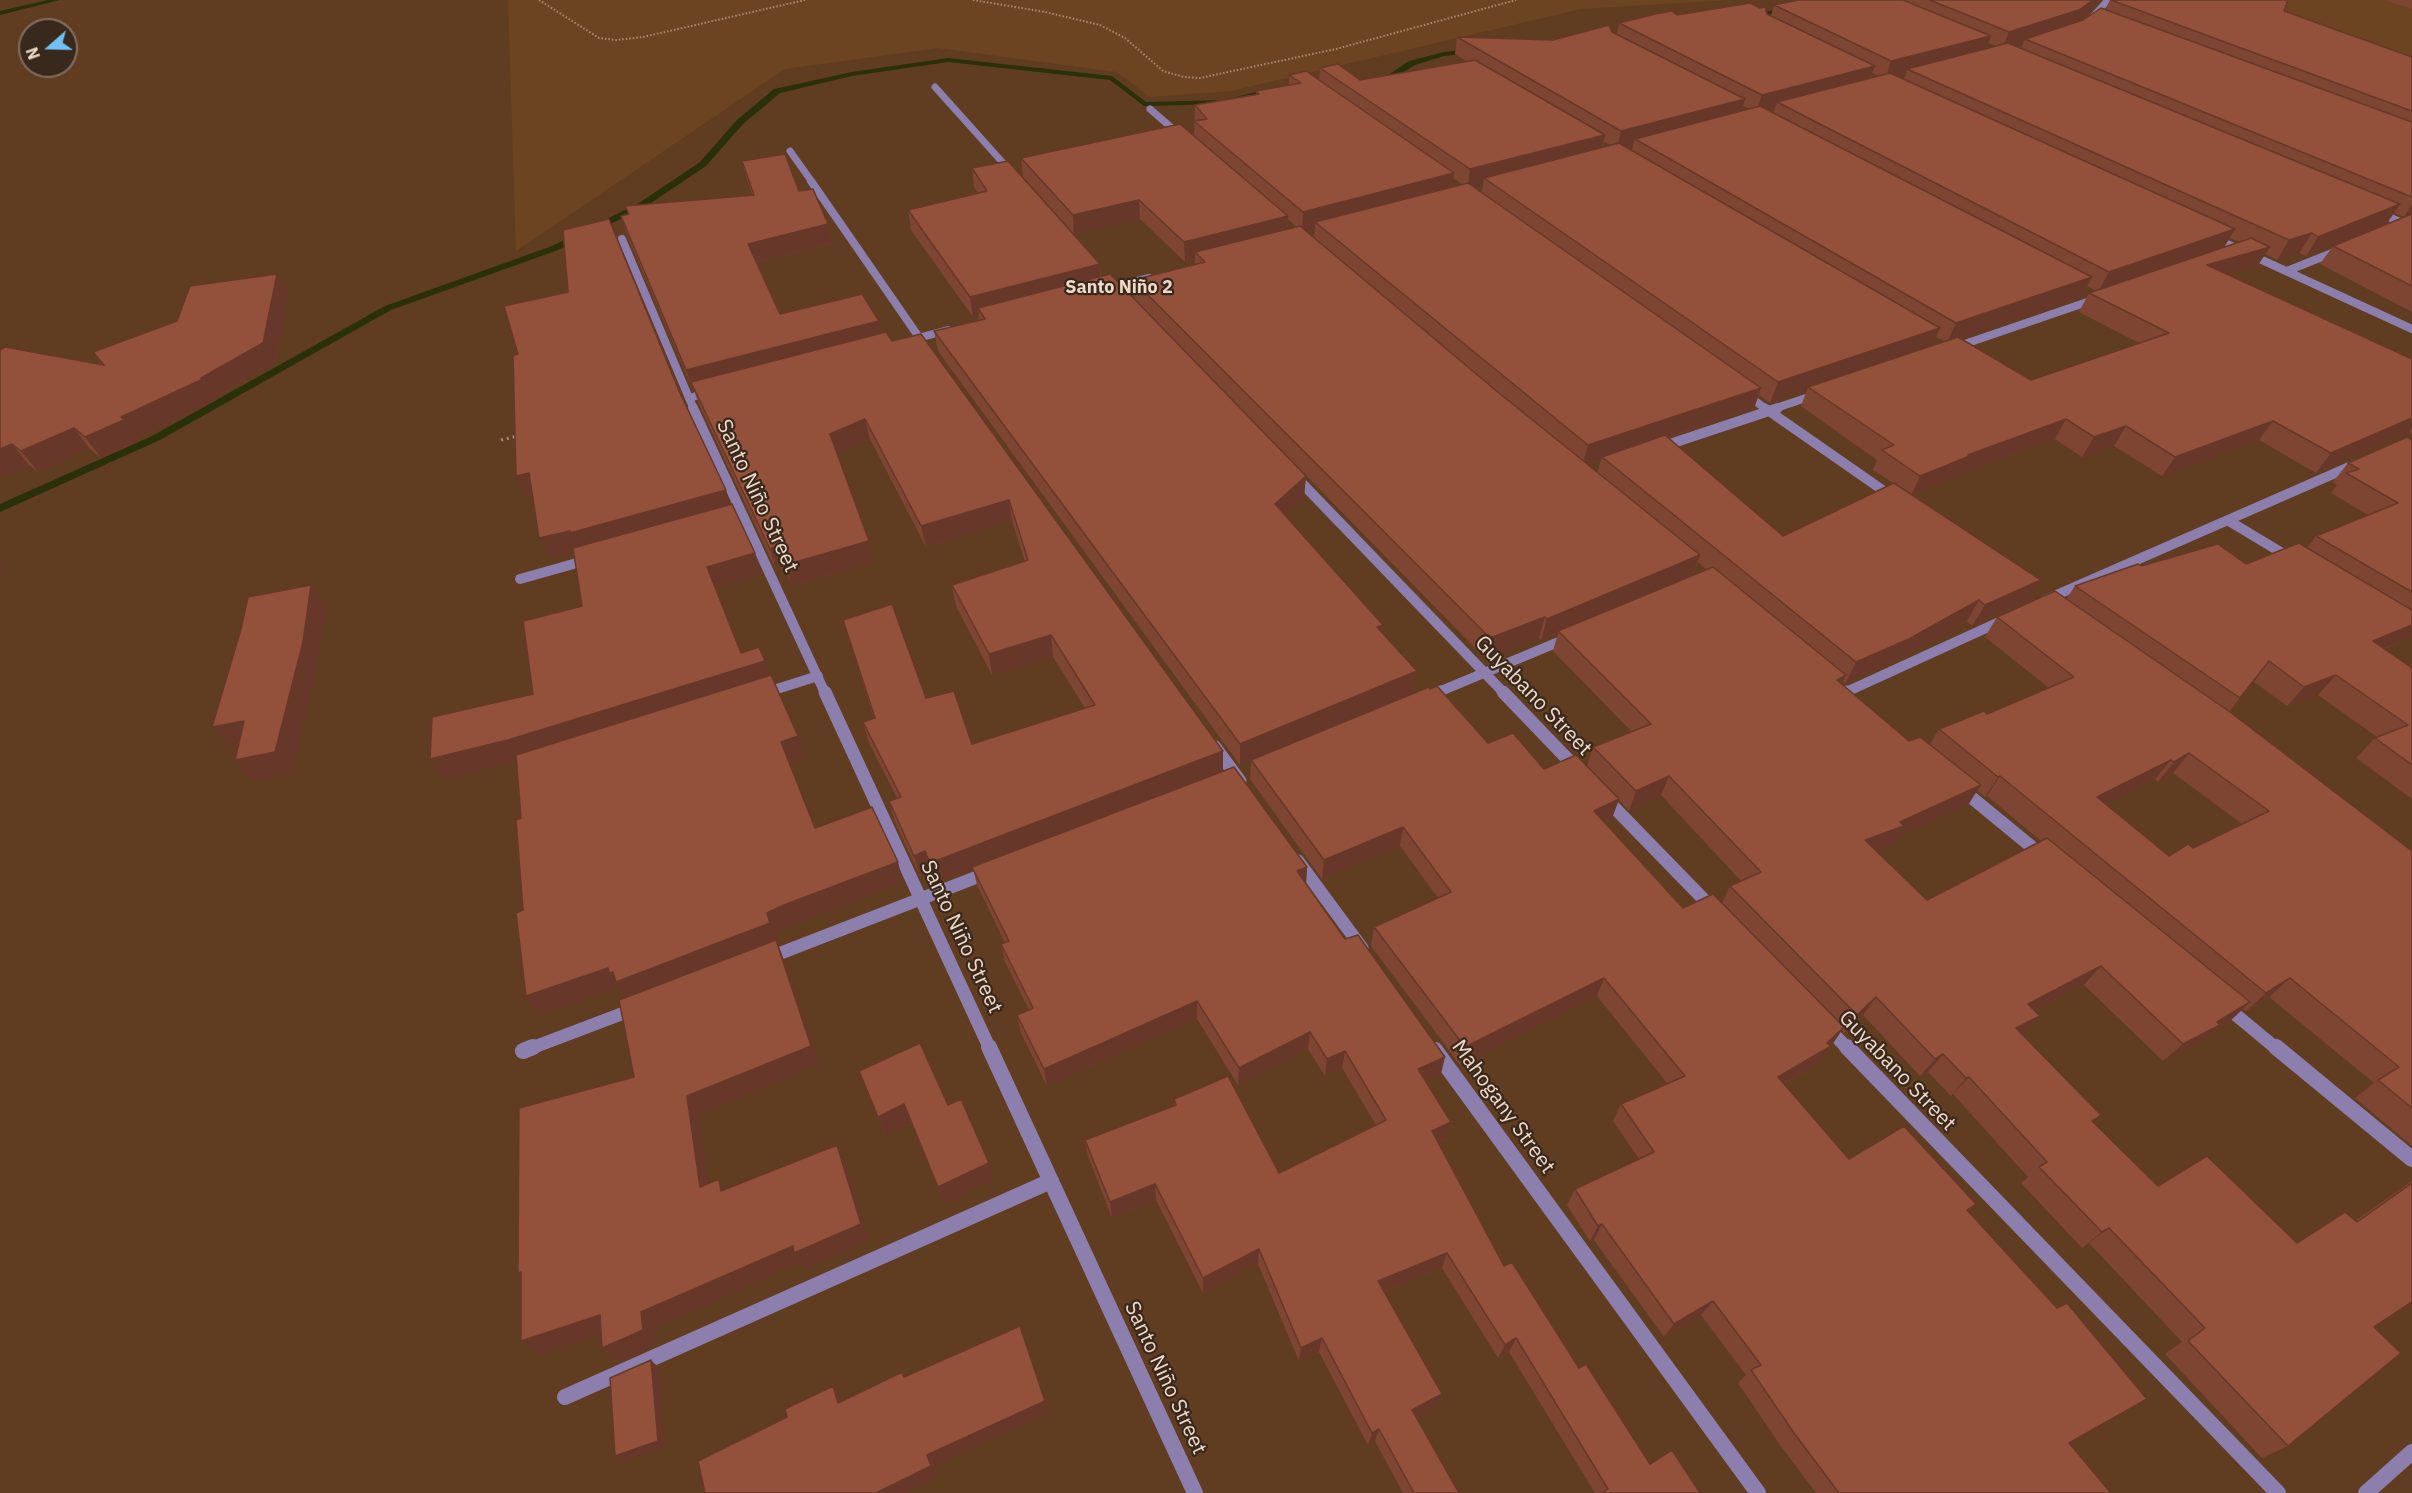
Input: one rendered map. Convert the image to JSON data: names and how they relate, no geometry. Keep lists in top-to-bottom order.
{
  "streets": {
    "street": ["Santo Niño Street", "Guyabano Street", "Mahogany Street"]
  },
  "districts": ["Santo Niño 2"],
  "north": "left"
}
